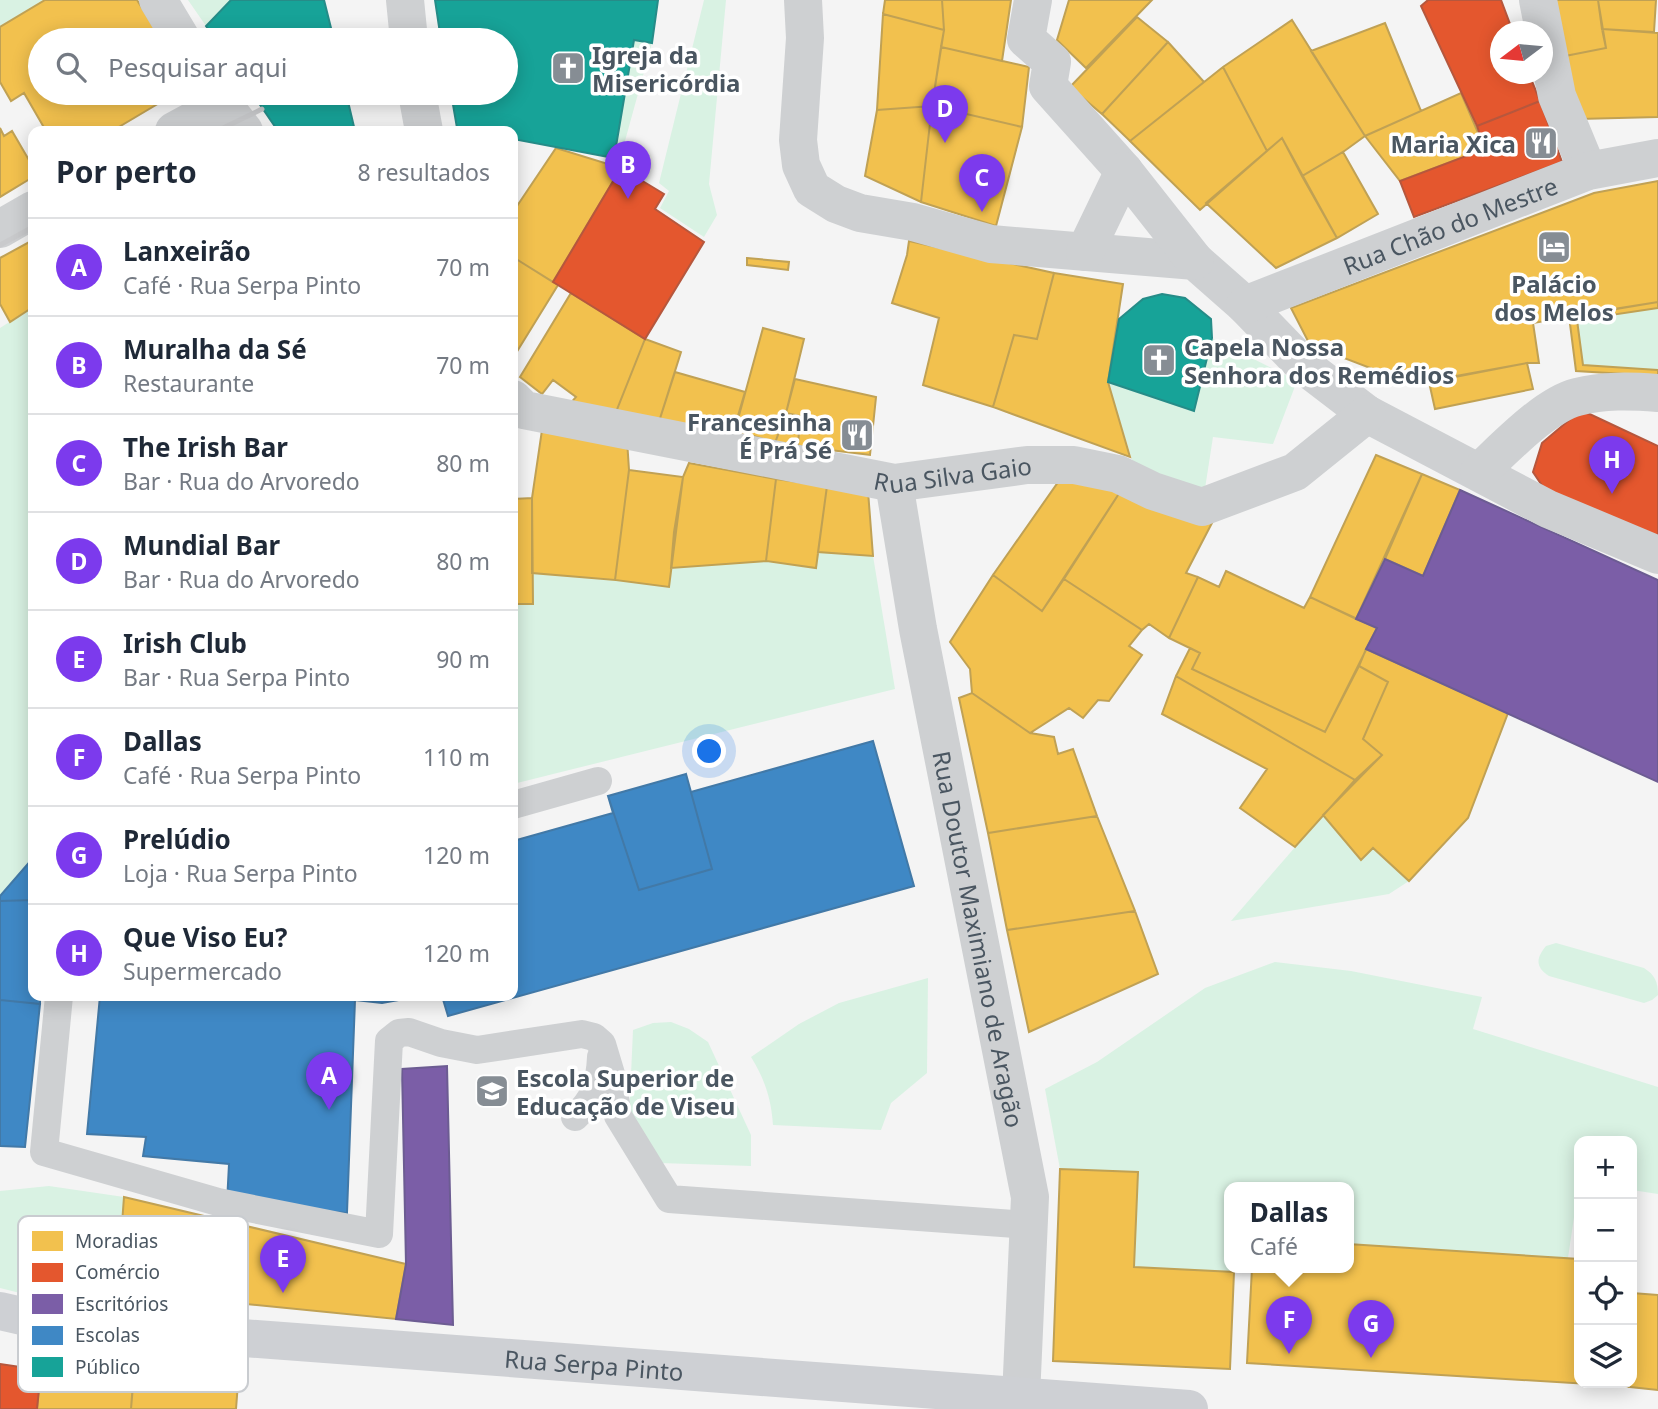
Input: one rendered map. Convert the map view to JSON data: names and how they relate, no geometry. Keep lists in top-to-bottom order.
{
  "streets": {
    "street": [
      "Rua Chão do Mestre",
      "Rua Silva Gaio",
      "Rua Doutor Maximiano de Aragão",
      "Rua Serpa Pinto"
    ]
  },
  "crossings": [
    ["Rua Silva Gaio", "Rua Doutor Maximiano de Aragão"],
    ["Rua Doutor Maximiano de Aragão", "Rua Serpa Pinto"]
  ],
  "places": {
    "church": ["Igreja da Misericórdia", "Capela Nossa Senhora dos Remédios"],
    "restaurant": ["Maria Xica", "Francesinha É Prá Sé"],
    "hotel": ["Palácio dos Melos"],
    "school or university": ["Escola Superior de Educação de Viseu"]
  },
  "legend": [
    "Moradias",
    "Comércio",
    "Escritórios",
    "Escolas",
    "Público"
  ],
  "north": "left",
  "page": {
    "search": "Pesquisar aqui",
    "pins": [
      "D",
      "B",
      "C",
      "H",
      "A",
      "E",
      "F",
      "G"
    ],
    "heading": ["Por perto", "8 resultados"],
    "list": [
      {
        "mark": "A",
        "name": "Lanxeirão",
        "note": "Café · Rua Serpa Pinto",
        "value": "70 m"
      },
      {
        "mark": "B",
        "name": "Muralha da Sé",
        "note": "Restaurante",
        "value": "70 m"
      },
      {
        "mark": "C",
        "name": "The Irish Bar",
        "note": "Bar · Rua do Arvoredo",
        "value": "80 m"
      },
      {
        "mark": "D",
        "name": "Mundial Bar",
        "note": "Bar · Rua do Arvoredo",
        "value": "80 m"
      },
      {
        "mark": "E",
        "name": "Irish Club",
        "note": "Bar · Rua Serpa Pinto",
        "value": "90 m"
      },
      {
        "mark": "F",
        "name": "Dallas",
        "note": "Café · Rua Serpa Pinto",
        "value": "110 m"
      },
      {
        "mark": "G",
        "name": "Prelúdio",
        "note": "Loja · Rua Serpa Pinto",
        "value": "120 m"
      },
      {
        "mark": "H",
        "name": "Que Viso Eu?",
        "note": "Supermercado",
        "value": "120 m"
      }
    ],
    "map_buttons": ["+", "−"],
    "popup": ["Dallas", "Café"]
  }
}
